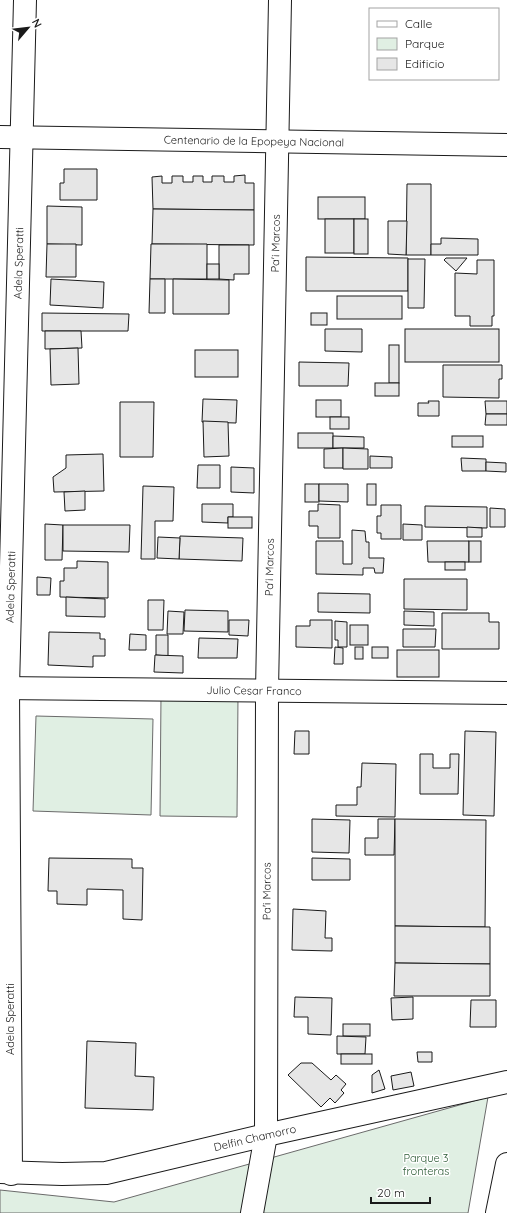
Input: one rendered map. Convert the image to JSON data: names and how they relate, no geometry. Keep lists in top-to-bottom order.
{
  "streets": {
    "street": [
      "Centenario de la Epopeya Nacional",
      "Pa'i Marcos",
      "Adela Speratti",
      "Julio Cesar Franco",
      "Delfin Chamorro"
    ]
  },
  "crossings": [
    ["Centenario de la Epopeya Nacional", "Pa'i Marcos"],
    ["Centenario de la Epopeya Nacional", "Adela Speratti"],
    ["Pa'i Marcos", "Julio Cesar Franco"],
    ["Pa'i Marcos", "Delfin Chamorro"],
    ["Adela Speratti", "Julio Cesar Franco"],
    ["Adela Speratti", "Delfin Chamorro"]
  ],
  "parks": ["Parque 3 fronteras"],
  "legend": ["Calle", "Parque", "Edificio"],
  "scale_bar": "20 m",
  "north": "top right"
}
